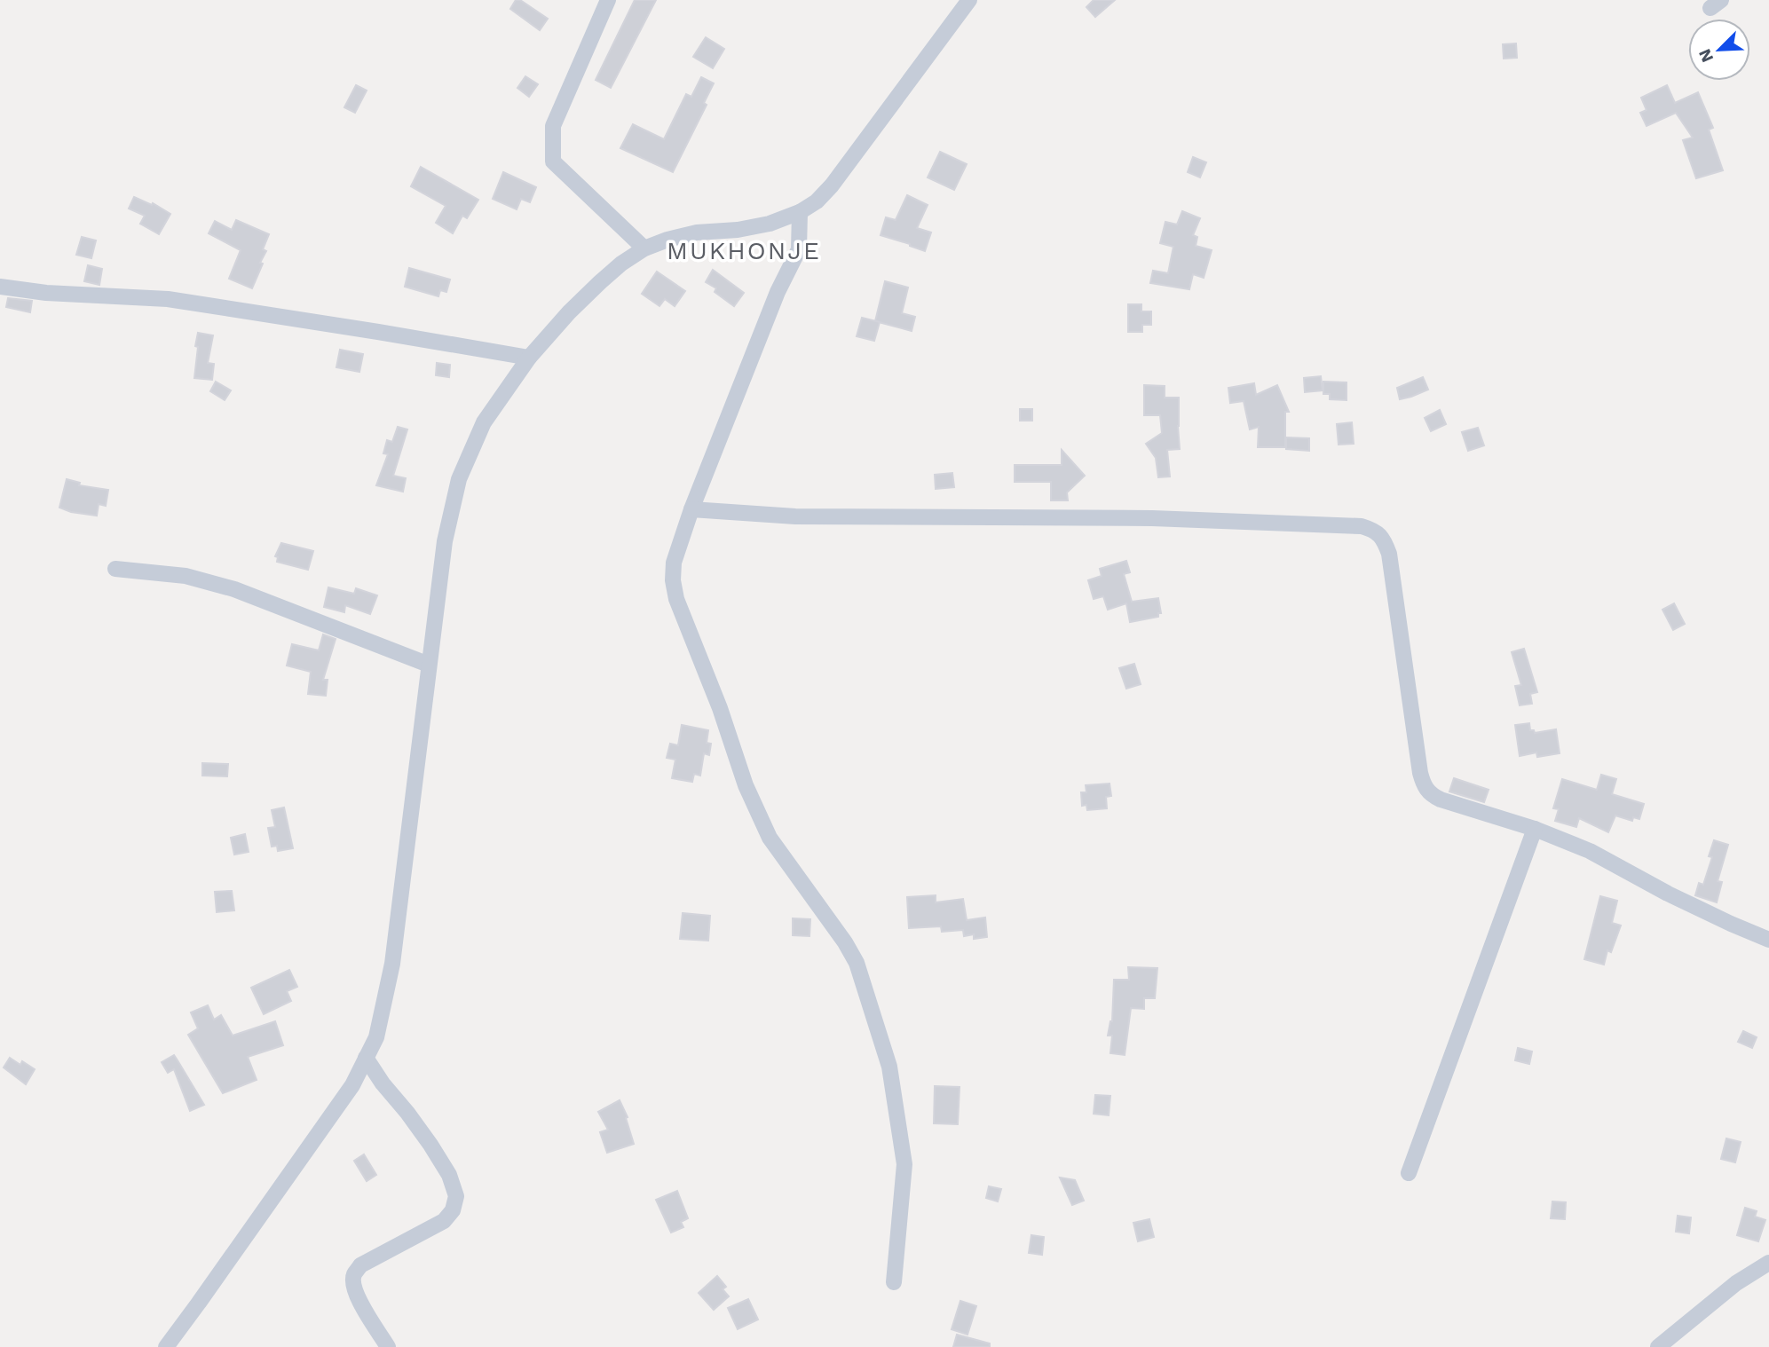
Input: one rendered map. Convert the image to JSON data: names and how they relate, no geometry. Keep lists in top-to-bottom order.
{
  "districts": ["MUKHONJE"],
  "north": "bottom left"
}
